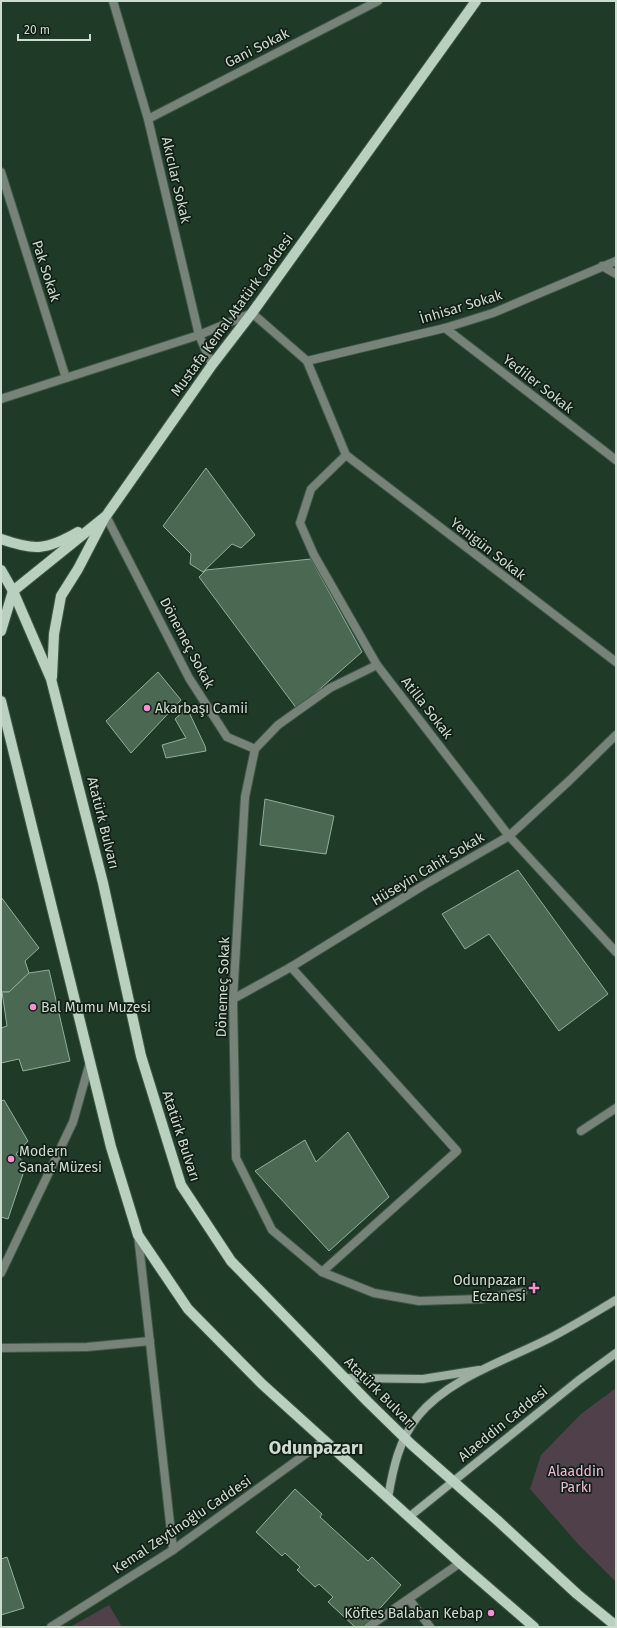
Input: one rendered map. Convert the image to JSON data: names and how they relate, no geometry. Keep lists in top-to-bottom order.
{
  "streets": {
    "main road": ["Mustafa Kemal Atatürk Caddesi", "Atatürk Bulvarı", "Alaeddin Caddesi"],
    "street": [
      "Gani Sokak",
      "Akıcılar Sokak",
      "Pak Sokak",
      "İnhisar Sokak",
      "Yediler Sokak",
      "Yenigün Sokak",
      "Dönemeç Sokak",
      "Atilla Sokak",
      "Hüseyin Cahit Sokak",
      "Kemal Zeytinoğlu Caddesi"
    ]
  },
  "crossings": [
    ["Gani Sokak", "Akıcılar Sokak"],
    ["Akıcılar Sokak", "Mustafa Kemal Atatürk Caddesi"],
    ["İnhisar Sokak", "Yediler Sokak"],
    ["Mustafa Kemal Atatürk Caddesi", "Dönemeç Sokak"],
    ["Mustafa Kemal Atatürk Caddesi", "Atatürk Bulvarı"],
    ["Yenigün Sokak", "Atilla Sokak"],
    ["Dönemeç Sokak", "Hüseyin Cahit Sokak"],
    ["Atilla Sokak", "Hüseyin Cahit Sokak"],
    ["Atatürk Bulvarı", "Alaeddin Caddesi"]
  ],
  "districts": ["Odunpazarı"],
  "parks": ["Alaaddin Parkı"],
  "places": {
    "other": [
      "Akarbaşı Camii",
      "Bal Mumu Muzesi",
      "Modern Sanat Müzesi",
      "Köftes Balaban Kebap"
    ],
    "health": ["Odunpazarı Eczanesi"]
  },
  "scale_bar": "20 m"
}
